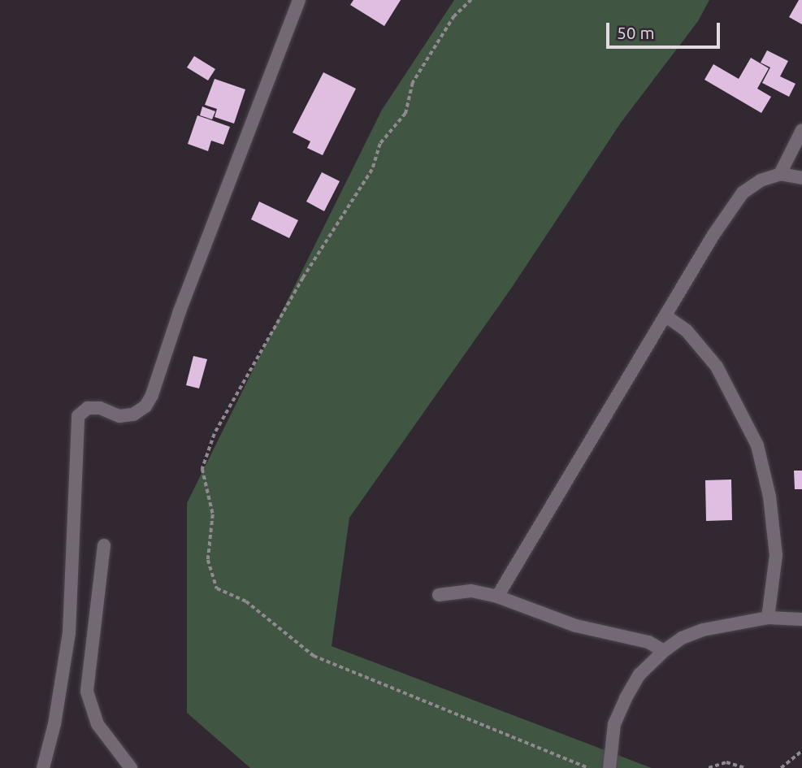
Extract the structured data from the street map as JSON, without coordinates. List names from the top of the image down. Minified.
{"scale_bar":"50 m"}
